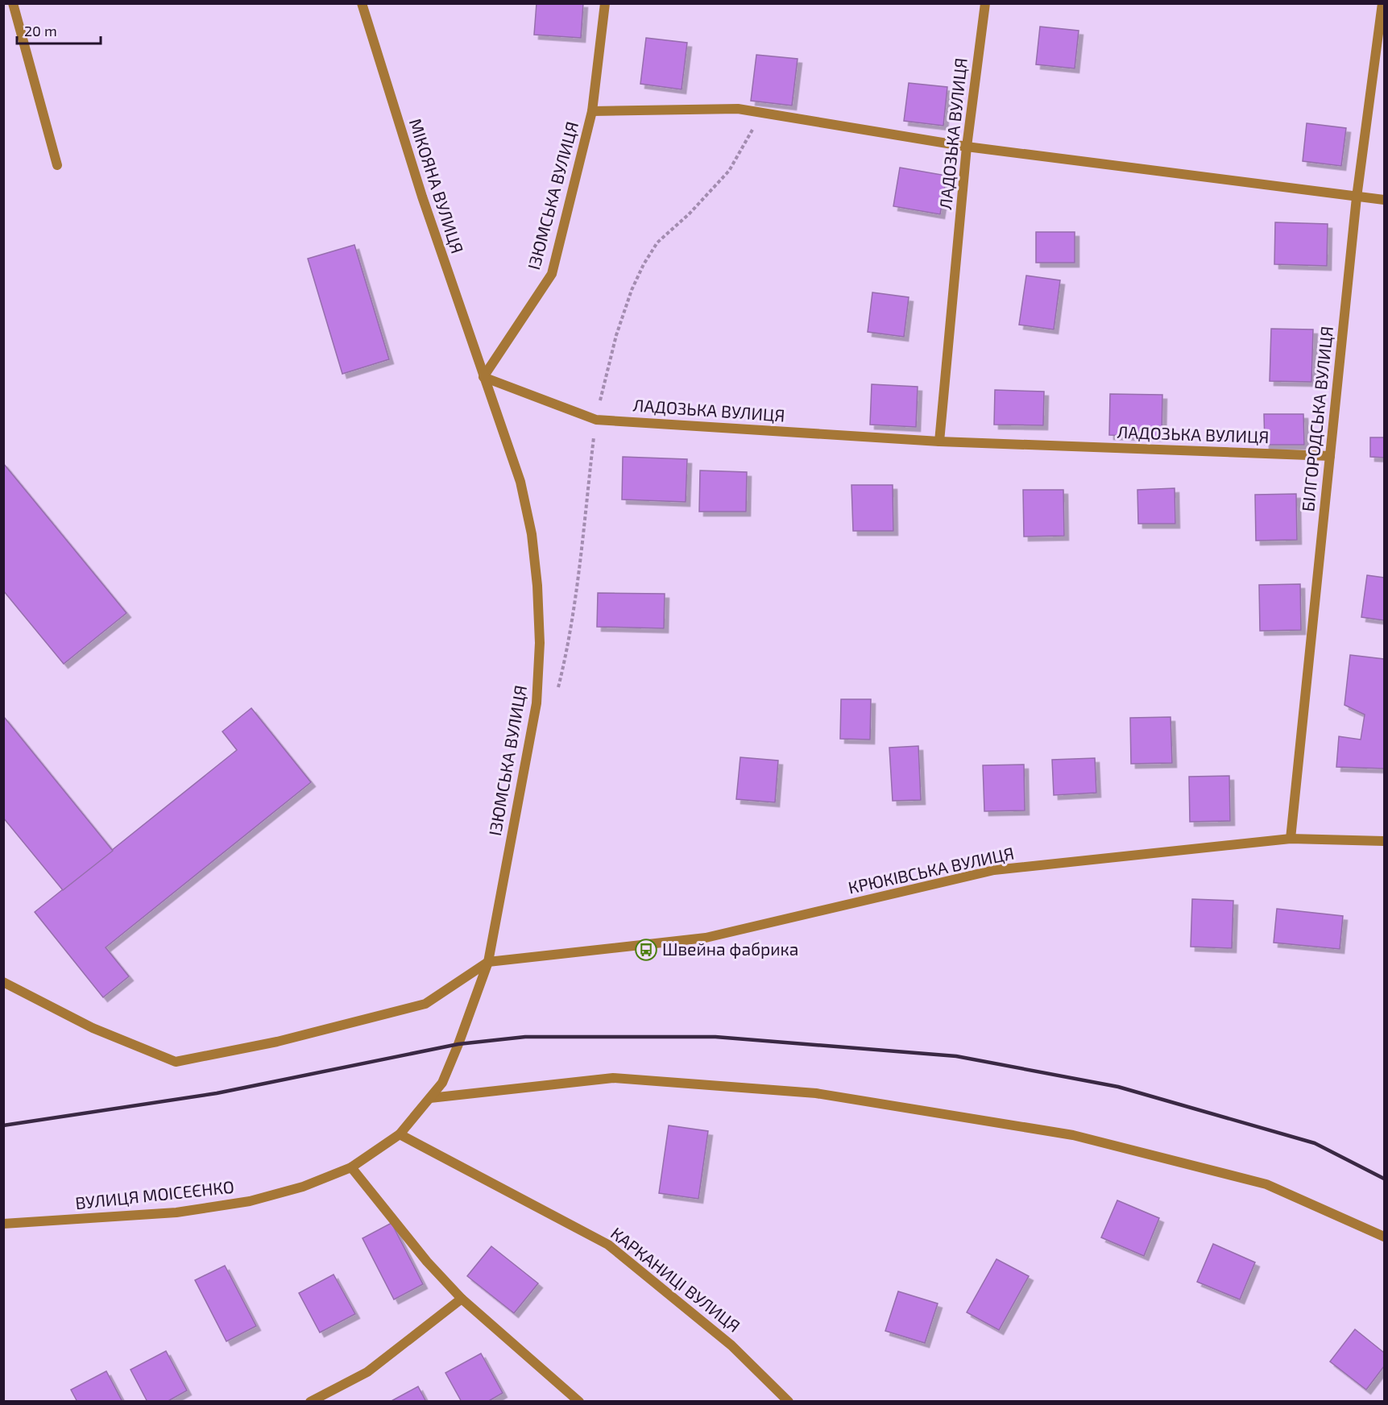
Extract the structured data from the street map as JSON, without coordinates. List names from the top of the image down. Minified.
{"streets":{"street":["ЛАДОЗЬКА ВУЛИЦЯ","МІКОЯНА ВУЛИЦЯ","ІЗЮМСЬКА ВУЛИЦЯ","БІЛГОРОДСЬКА ВУЛИЦЯ","КРЮКІВСЬКА ВУЛИЦЯ","ВУЛИЦЯ МОІСЕЄНКО","КАРКАНИЦІ ВУЛИЦЯ"]},"crossings":[["ЛАДОЗЬКА ВУЛИЦЯ","МІКОЯНА ВУЛИЦЯ"],["ЛАДОЗЬКА ВУЛИЦЯ","ІЗЮМСЬКА ВУЛИЦЯ"],["ЛАДОЗЬКА ВУЛИЦЯ","БІЛГОРОДСЬКА ВУЛИЦЯ"],["МІКОЯНА ВУЛИЦЯ","ІЗЮМСЬКА ВУЛИЦЯ"],["ІЗЮМСЬКА ВУЛИЦЯ","КРЮКІВСЬКА ВУЛИЦЯ"],["ІЗЮМСЬКА ВУЛИЦЯ","ВУЛИЦЯ МОІСЕЄНКО"],["БІЛГОРОДСЬКА ВУЛИЦЯ","КРЮКІВСЬКА ВУЛИЦЯ"],["ВУЛИЦЯ МОІСЕЄНКО","КАРКАНИЦІ ВУЛИЦЯ"]],"places":{"bus stop":["Швейна фабрика"]},"scale_bar":"20 m"}
